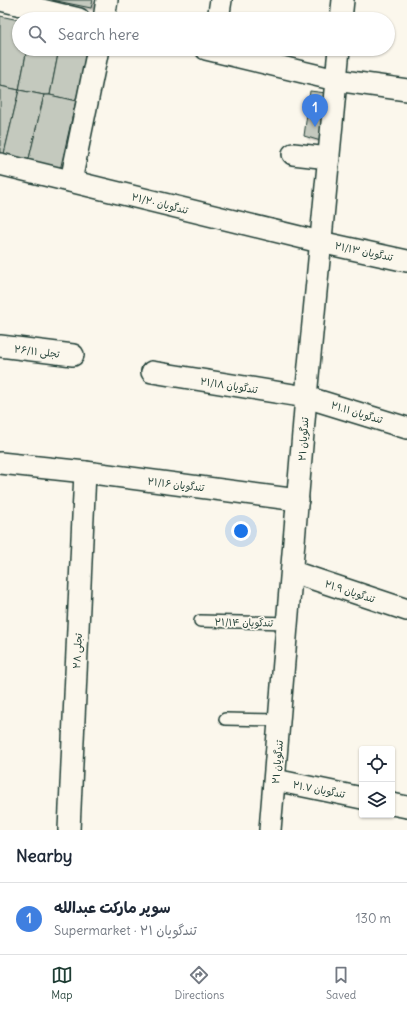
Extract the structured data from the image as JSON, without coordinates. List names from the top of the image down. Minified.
{"streets":{"street":["۲۱/۲۰ تندگویان","۲۱/۱۳ تندگویان","۲۶/۱۱ تجلی","۲۱/۱۸ تندگویان","۲۱.۱۱ تندگویان","۲۱ تندگویان","۲۱/۱۶ تندگویان","۲۱.۹ تندگویان","۲۸ تجلی","۲۱.۷ تندگویان"],"lane":["۲۱/۱۴ تندگویان"]},"crossings":[["۲۱/۲۰ تندگویان","۲۱/۱۳ تندگویان"],["۲۱/۲۰ تندگویان","۲۱ تندگویان"],["۲۱/۱۳ تندگویان","۲۱ تندگویان"],["۲۱/۱۸ تندگویان","۲۱.۱۱ تندگویان"],["۲۱/۱۸ تندگویان","۲۱ تندگویان"],["۲۱.۱۱ تندگویان","۲۱ تندگویان"],["۲۱ تندگویان","۲۱/۱۶ تندگویان"],["۲۱ تندگویان","۲۱.۹ تندگویان"],["۲۱ تندگویان","۲۱/۱۴ تندگویان"],["۲۱ تندگویان","۲۱.۷ تندگویان"],["۲۱/۱۶ تندگویان","۲۸ تجلی"]],"page":{"search":"Search here","pins":"1","heading":"Nearby","list":[{"mark":"1","name":"سوپر مارکت عبدالله","note":"Supermarket · ۲۱ تندگویان","value":"130 m"}],"nav":["Map","Directions","Saved"]}}
